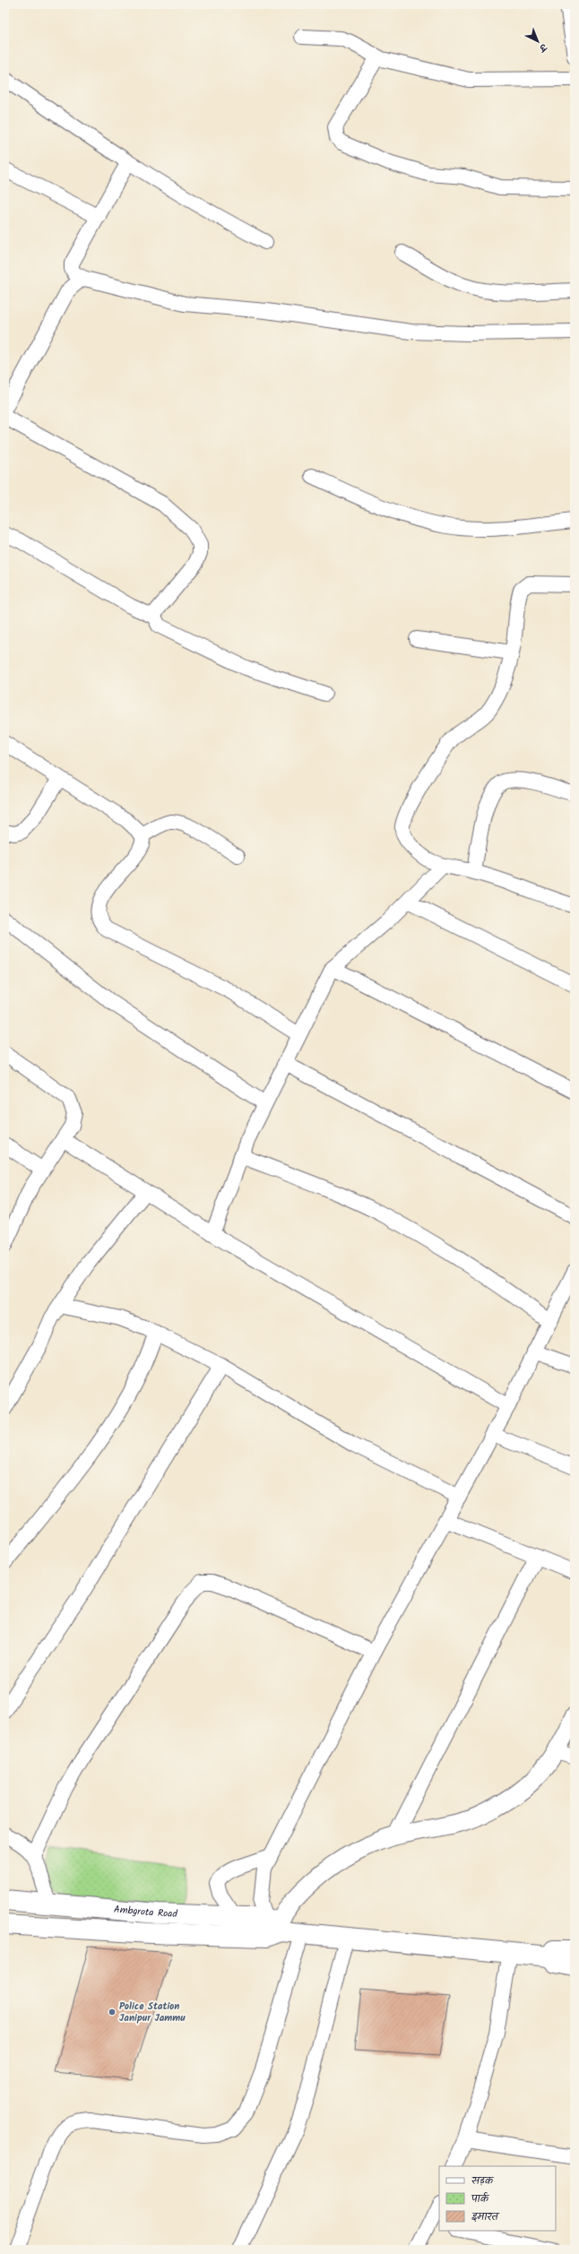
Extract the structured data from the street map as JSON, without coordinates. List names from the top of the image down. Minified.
{"streets":{"main road":["Ambgrota Road"]},"places":["Police Station Janipur Jammu"],"legend":["सड़क","पार्क","इमारत"],"north":"bottom right"}
